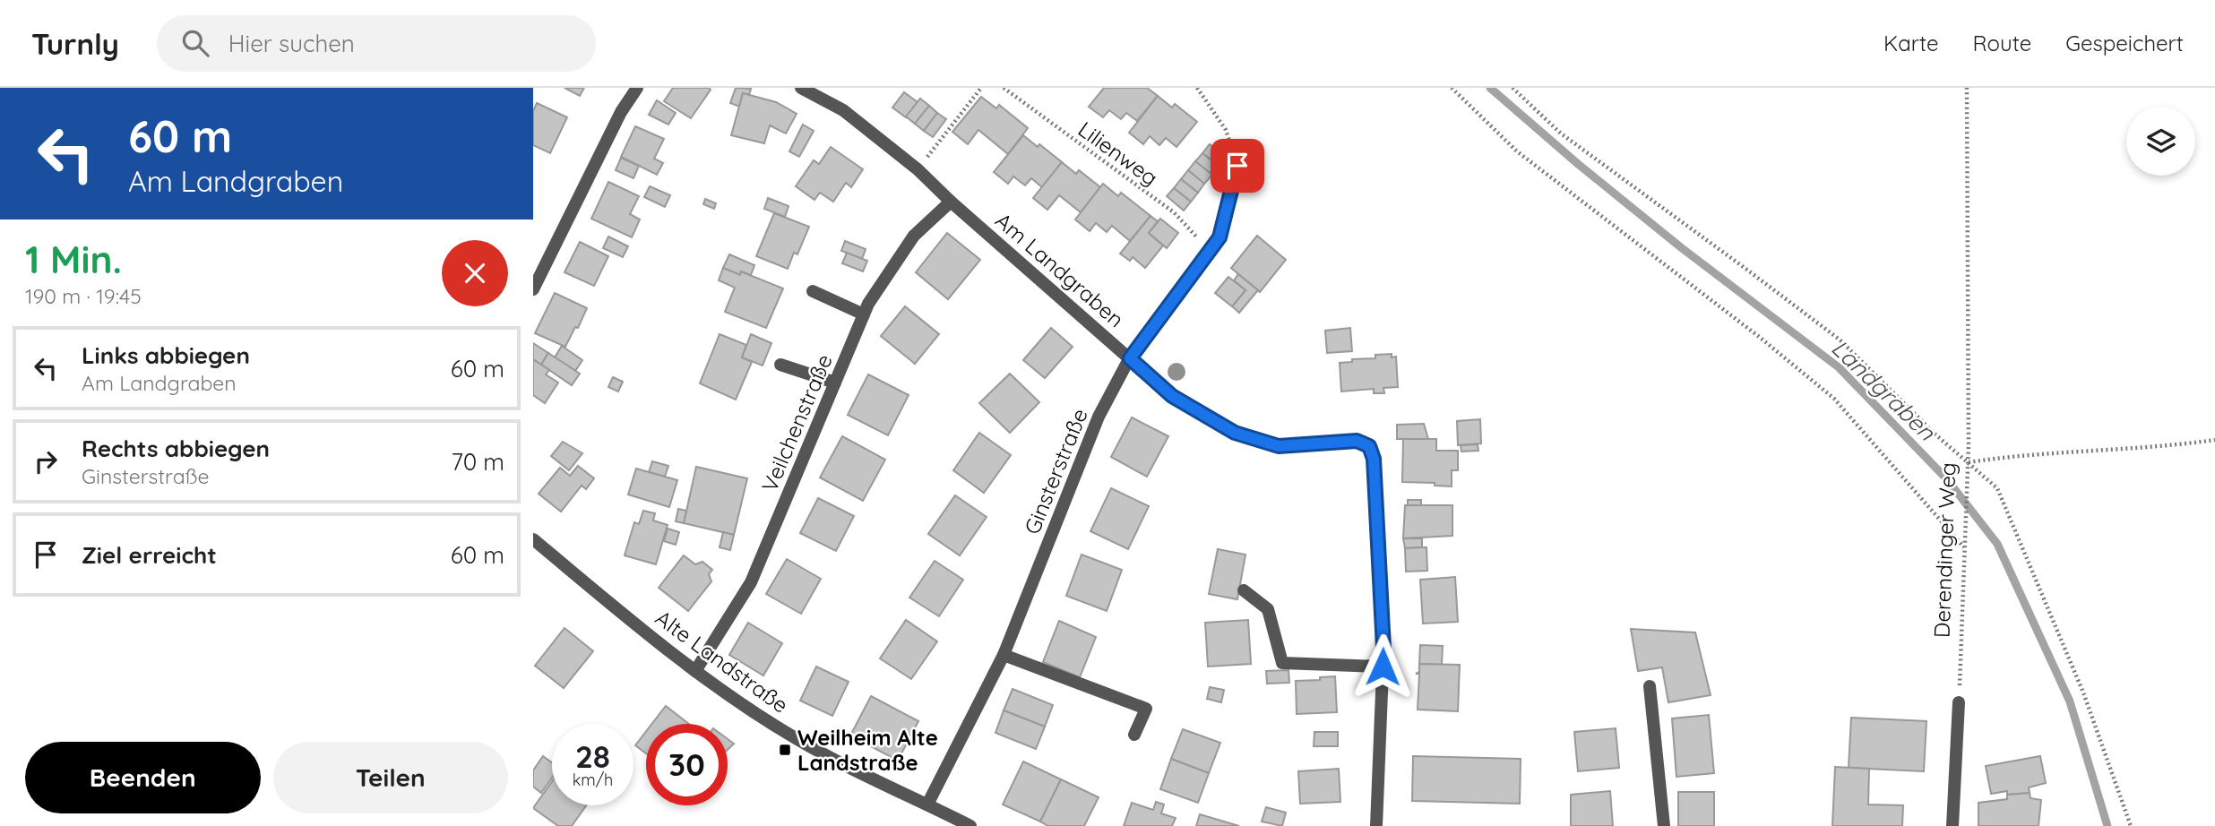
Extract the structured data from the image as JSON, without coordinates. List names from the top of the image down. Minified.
{"streets":{"street":["Am Landgraben","Veilchenstraße","Ginsterstraße","Alte Landstraße"],"path":["Lilienweg","Derendinger Weg"]},"crossings":[["Lilienweg","Ginsterstraße"],["Am Landgraben","Veilchenstraße"],["Am Landgraben","Ginsterstraße"],["Veilchenstraße","Alte Landstraße"],["Ginsterstraße","Alte Landstraße"]],"water":["Landgraben"],"places":{"transit":["Weilheim Alte Landstraße"]},"page":{"header":"Turnly","search":"Hier suchen","nav":["Karte","Route","Gespeichert"],"turn":["60 m","Am Landgraben"],"heading":["1 Min.","190 m · 19:45"],"list":[{"name":"Links abbiegen","note":"Am Landgraben","value":"60 m"},{"name":"Rechts abbiegen","note":"Ginsterstraße","value":"70 m"},{"name":"Ziel erreicht","value":"60 m"}],"speed":"28 km/h","limit":"30","buttons":["Beenden","Teilen"]}}
